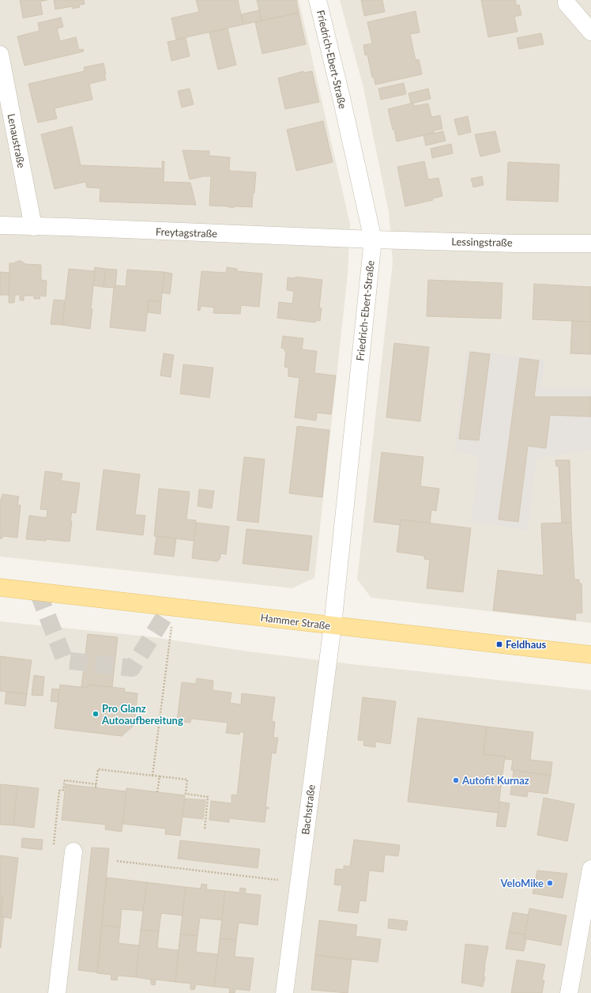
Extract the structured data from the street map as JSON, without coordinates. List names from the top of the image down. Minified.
{"streets":{"main road":["Hammer Straße"],"street":["Friedrich-Ebert-Straße","Lenaustraße","Freytagstraße","Lessingstraße","Bachstraße"]},"crossings":[["Friedrich-Ebert-Straße","Freytagstraße"],["Friedrich-Ebert-Straße","Lessingstraße"],["Friedrich-Ebert-Straße","Hammer Straße"],["Friedrich-Ebert-Straße","Bachstraße"],["Lenaustraße","Freytagstraße"],["Freytagstraße","Lessingstraße"],["Hammer Straße","Bachstraße"]],"places":{"transit":["Feldhaus"],"other":["Pro Glanz Autoaufbereitung","Autofit Kurnaz","VeloMike"]}}
